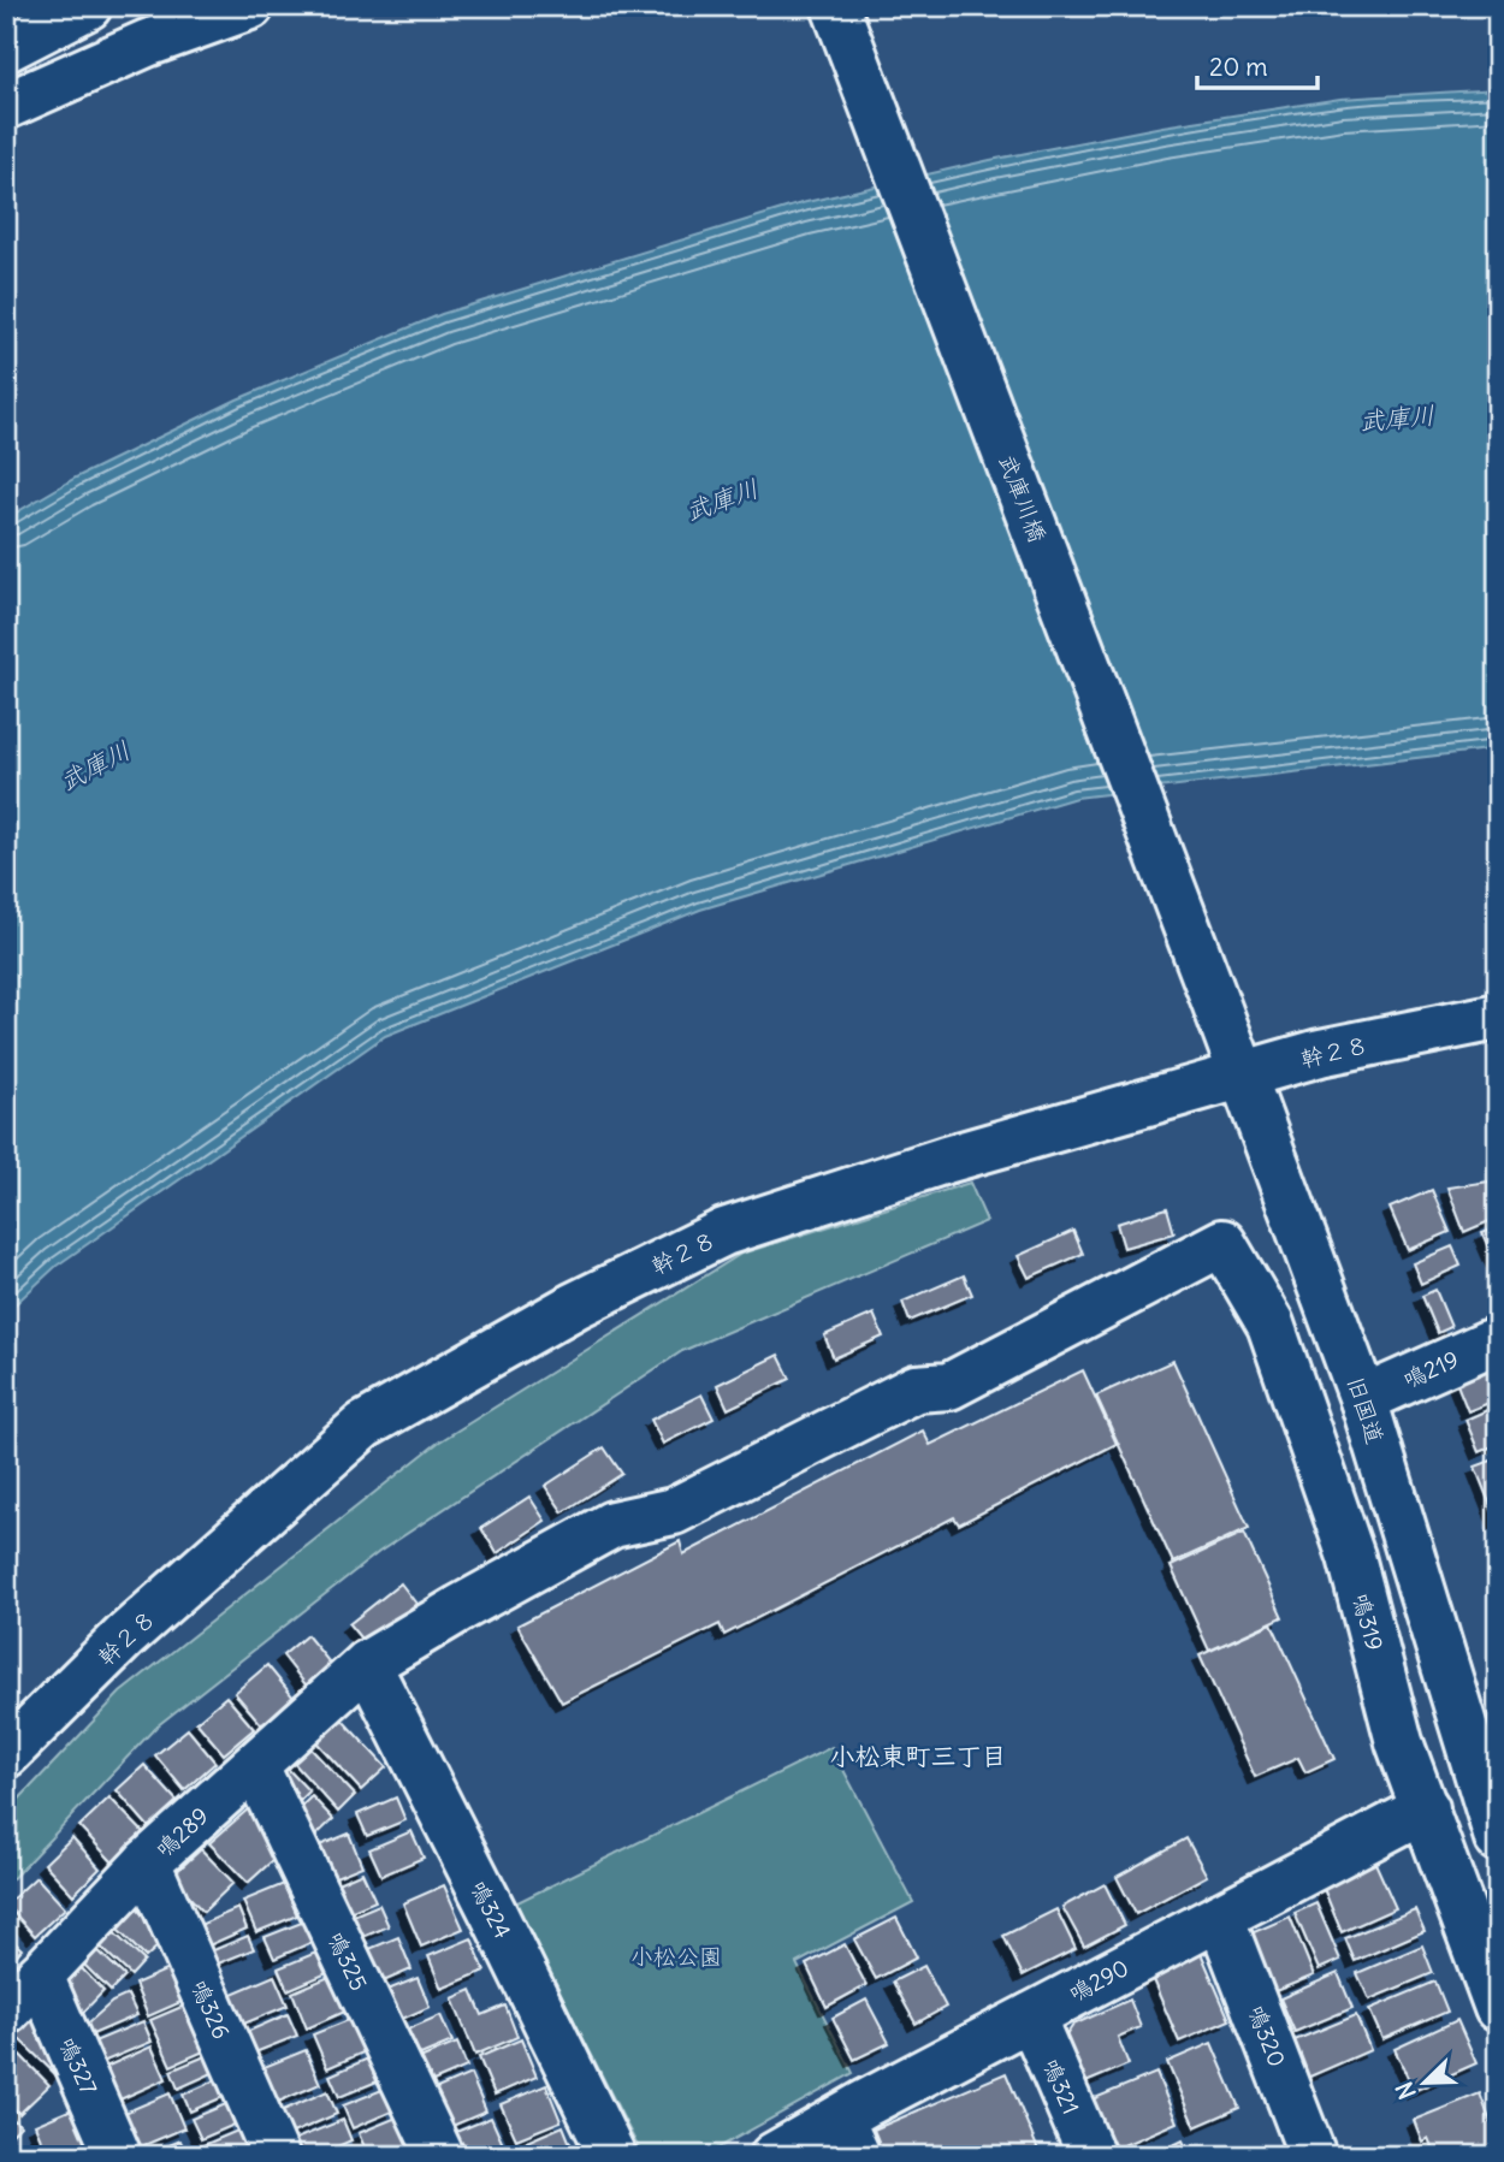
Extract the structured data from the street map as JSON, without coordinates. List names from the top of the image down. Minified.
{"streets":{"street":["武庫川橋","幹２８","鳴219","旧国道","鳴319","鳴289","鳴324","鳴325","鳴290","鳴326","鳴320","鳴327","鳴321"]},"crossings":[["武庫川橋","旧国道"],["幹２８","旧国道"],["鳴219","旧国道"],["鳴319","鳴289"],["鳴319","鳴290"],["鳴289","鳴324"],["鳴289","鳴325"],["鳴289","鳴326"],["鳴289","鳴327"],["鳴290","鳴320"],["鳴290","鳴321"]],"districts":["小松東町三丁目"],"water":["武庫川"],"parks":["小松公園"],"scale_bar":"20 m","north":"bottom left"}
